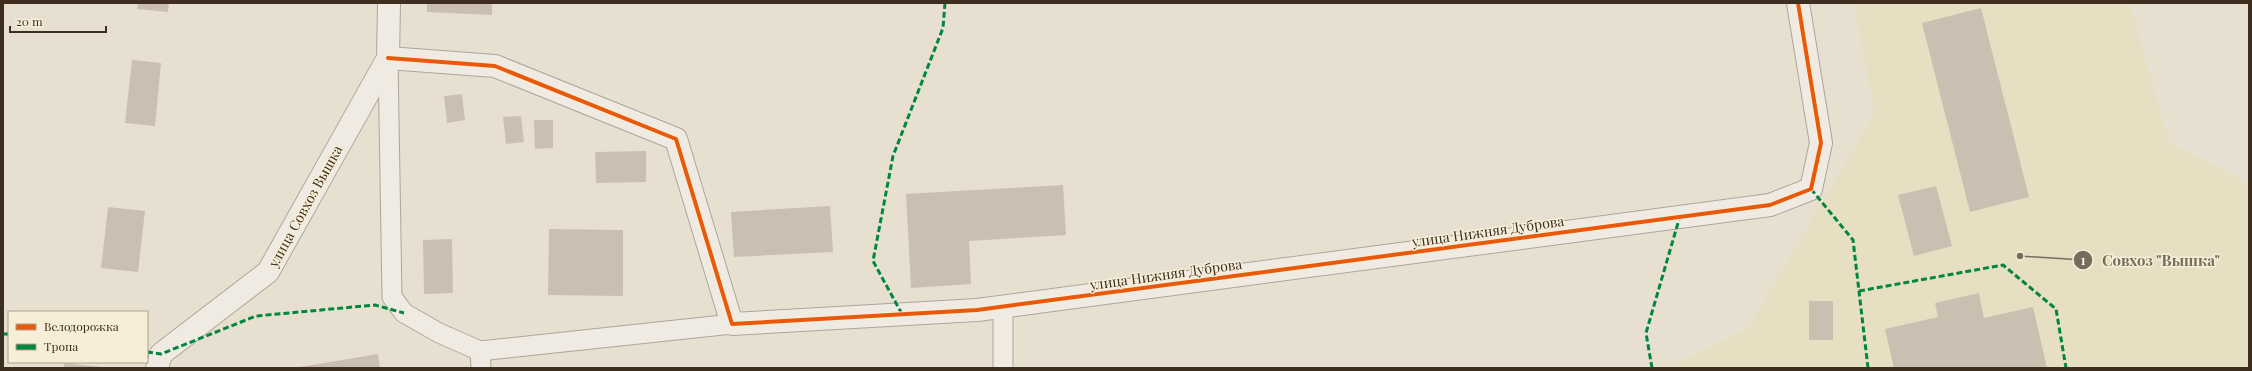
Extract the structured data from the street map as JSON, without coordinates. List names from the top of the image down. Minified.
{"streets":{"street":["улица Совхоз Вышка","улица Нижняя Дуброва"]},"places":["Совхоз \"Вышка\""],"legend":["Велодорожка","Тропа"],"scale_bar":"20 m"}
